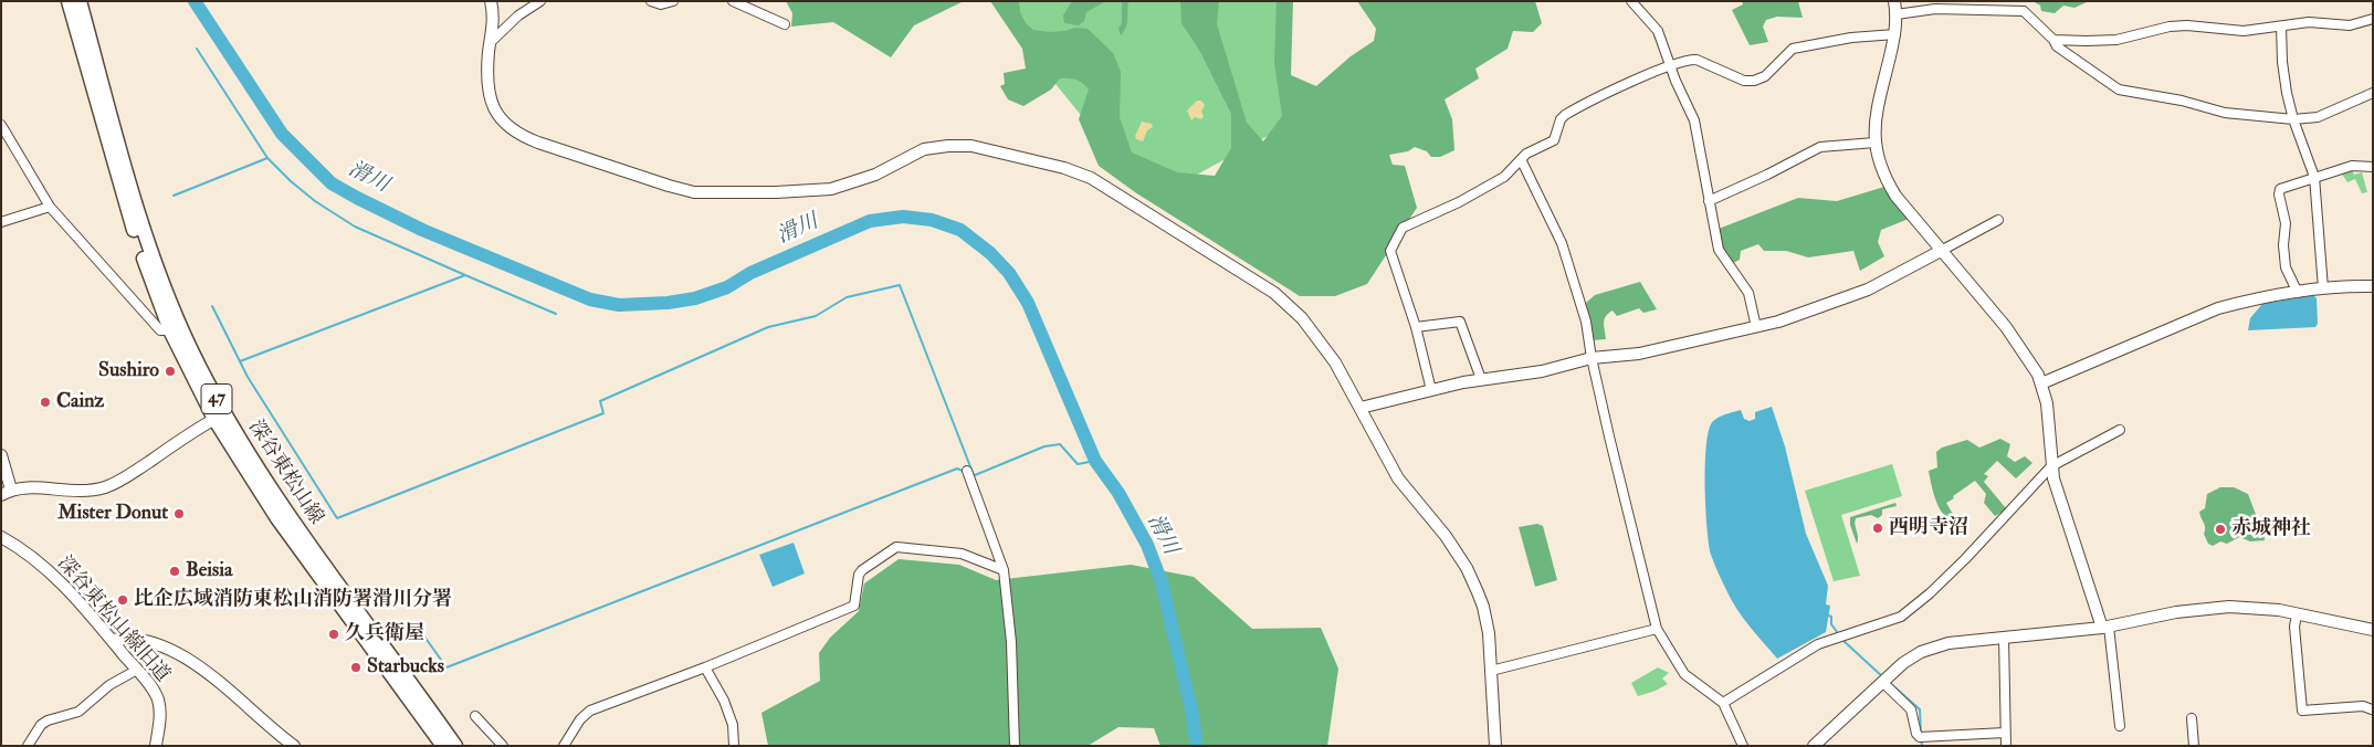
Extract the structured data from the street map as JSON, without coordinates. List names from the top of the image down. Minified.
{"streets":{"main road":["47","深谷東松山線"],"street":["深谷東松山線旧道"]},"water":["滑川"],"places":["Sushiro","Cainz","Mister Donut","西明寺沼","赤城神社","Beisia","比企広域消防東松山消防署滑川分署","久兵衛屋","Starbucks"]}
